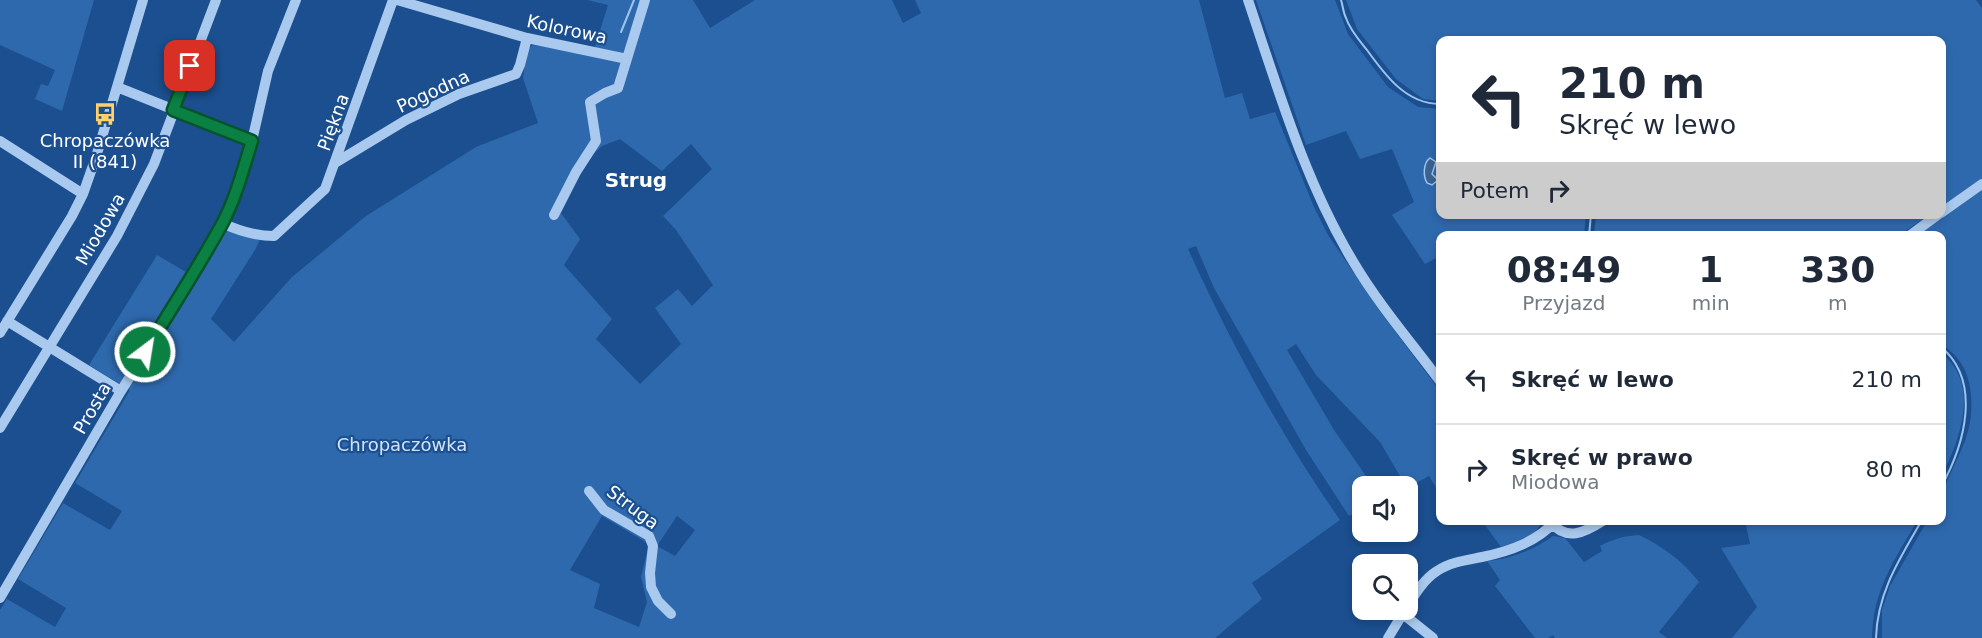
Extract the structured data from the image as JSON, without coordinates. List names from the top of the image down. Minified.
{"streets":{"street":["Kolorowa","Pogodna","Piękna","Miodowa","Prosta","Struga"]},"crossings":[["Kolorowa","Pogodna"],["Kolorowa","Piękna"],["Pogodna","Piękna"],["Piękna","Prosta"]],"districts":["Strug"],"parks":["Chropaczówka"],"places":{"bus stop":["Chropaczówka II (841)"]},"page":{"turn":["210 m","Skręć w lewo"],"then":"Potem","eta":["08:49","Przyjazd","1","min","330","m"],"list":[{"name":"Skręć w lewo","value":"210 m"},{"name":"Skręć w prawo","note":"Miodowa","value":"80 m"}]}}
